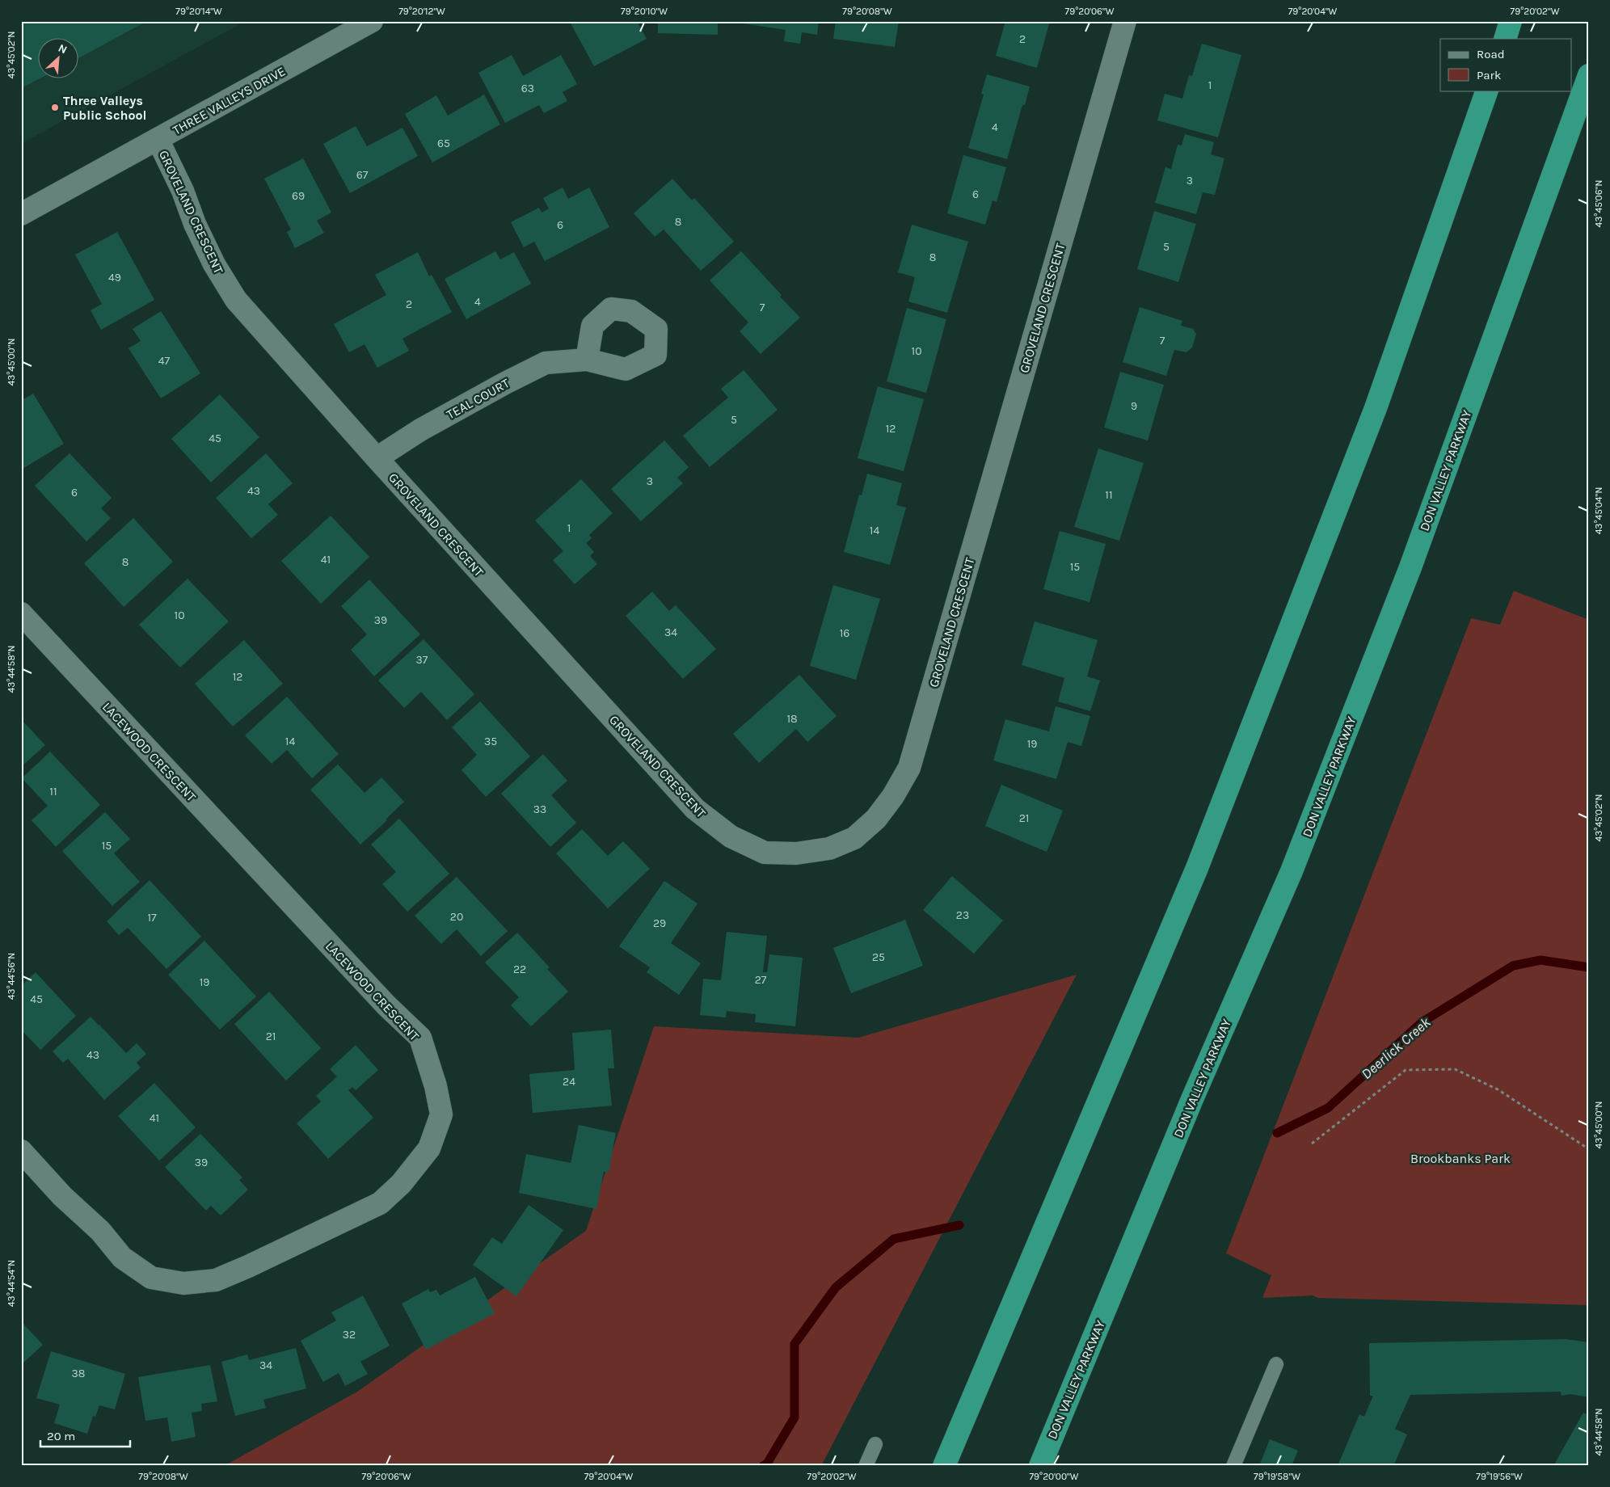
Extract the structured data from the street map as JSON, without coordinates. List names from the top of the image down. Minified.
{"streets":{"highway":["DON VALLEY PARKWAY"],"street":["THREE VALLEYS DRIVE","GROVELAND CRESCENT","TEAL COURT","LACEWOOD CRESCENT"]},"crossings":[["THREE VALLEYS DRIVE","GROVELAND CRESCENT"],["GROVELAND CRESCENT","TEAL COURT"]],"water":["Deerlick Creek"],"parks":["Brookbanks Park"],"places":["Three Valleys Public School"],"house_numbers":["2","1","63","4","65","67","3","6","69","8","6","5","8","49","4","2","7","7","10","47","9","5","12","45","3","43","6","11","1","14","41","8","15","10","39","34","16","37","12","18","14","35","19","11","33","21","15","23","20","17","29","25","22","27","19","45","21","43","24","41","39","32","34","38"],"legend":["Road","Park"],"scale_bar":"20 m","north":"top right","coordinates":["79°20'14\"W","79°20'12\"W","79°20'10\"W","79°20'08\"W","79°20'06\"W","79°20'04\"W","79°20'02\"W","43°45'02\"N","43°45'06\"N","43°45'00\"N","43°45'04\"N","43°44'58\"N","43°44'56\"N","43°44'54\"N","79°20'00\"W","79°19'58\"W","79°19'56\"W"]}
